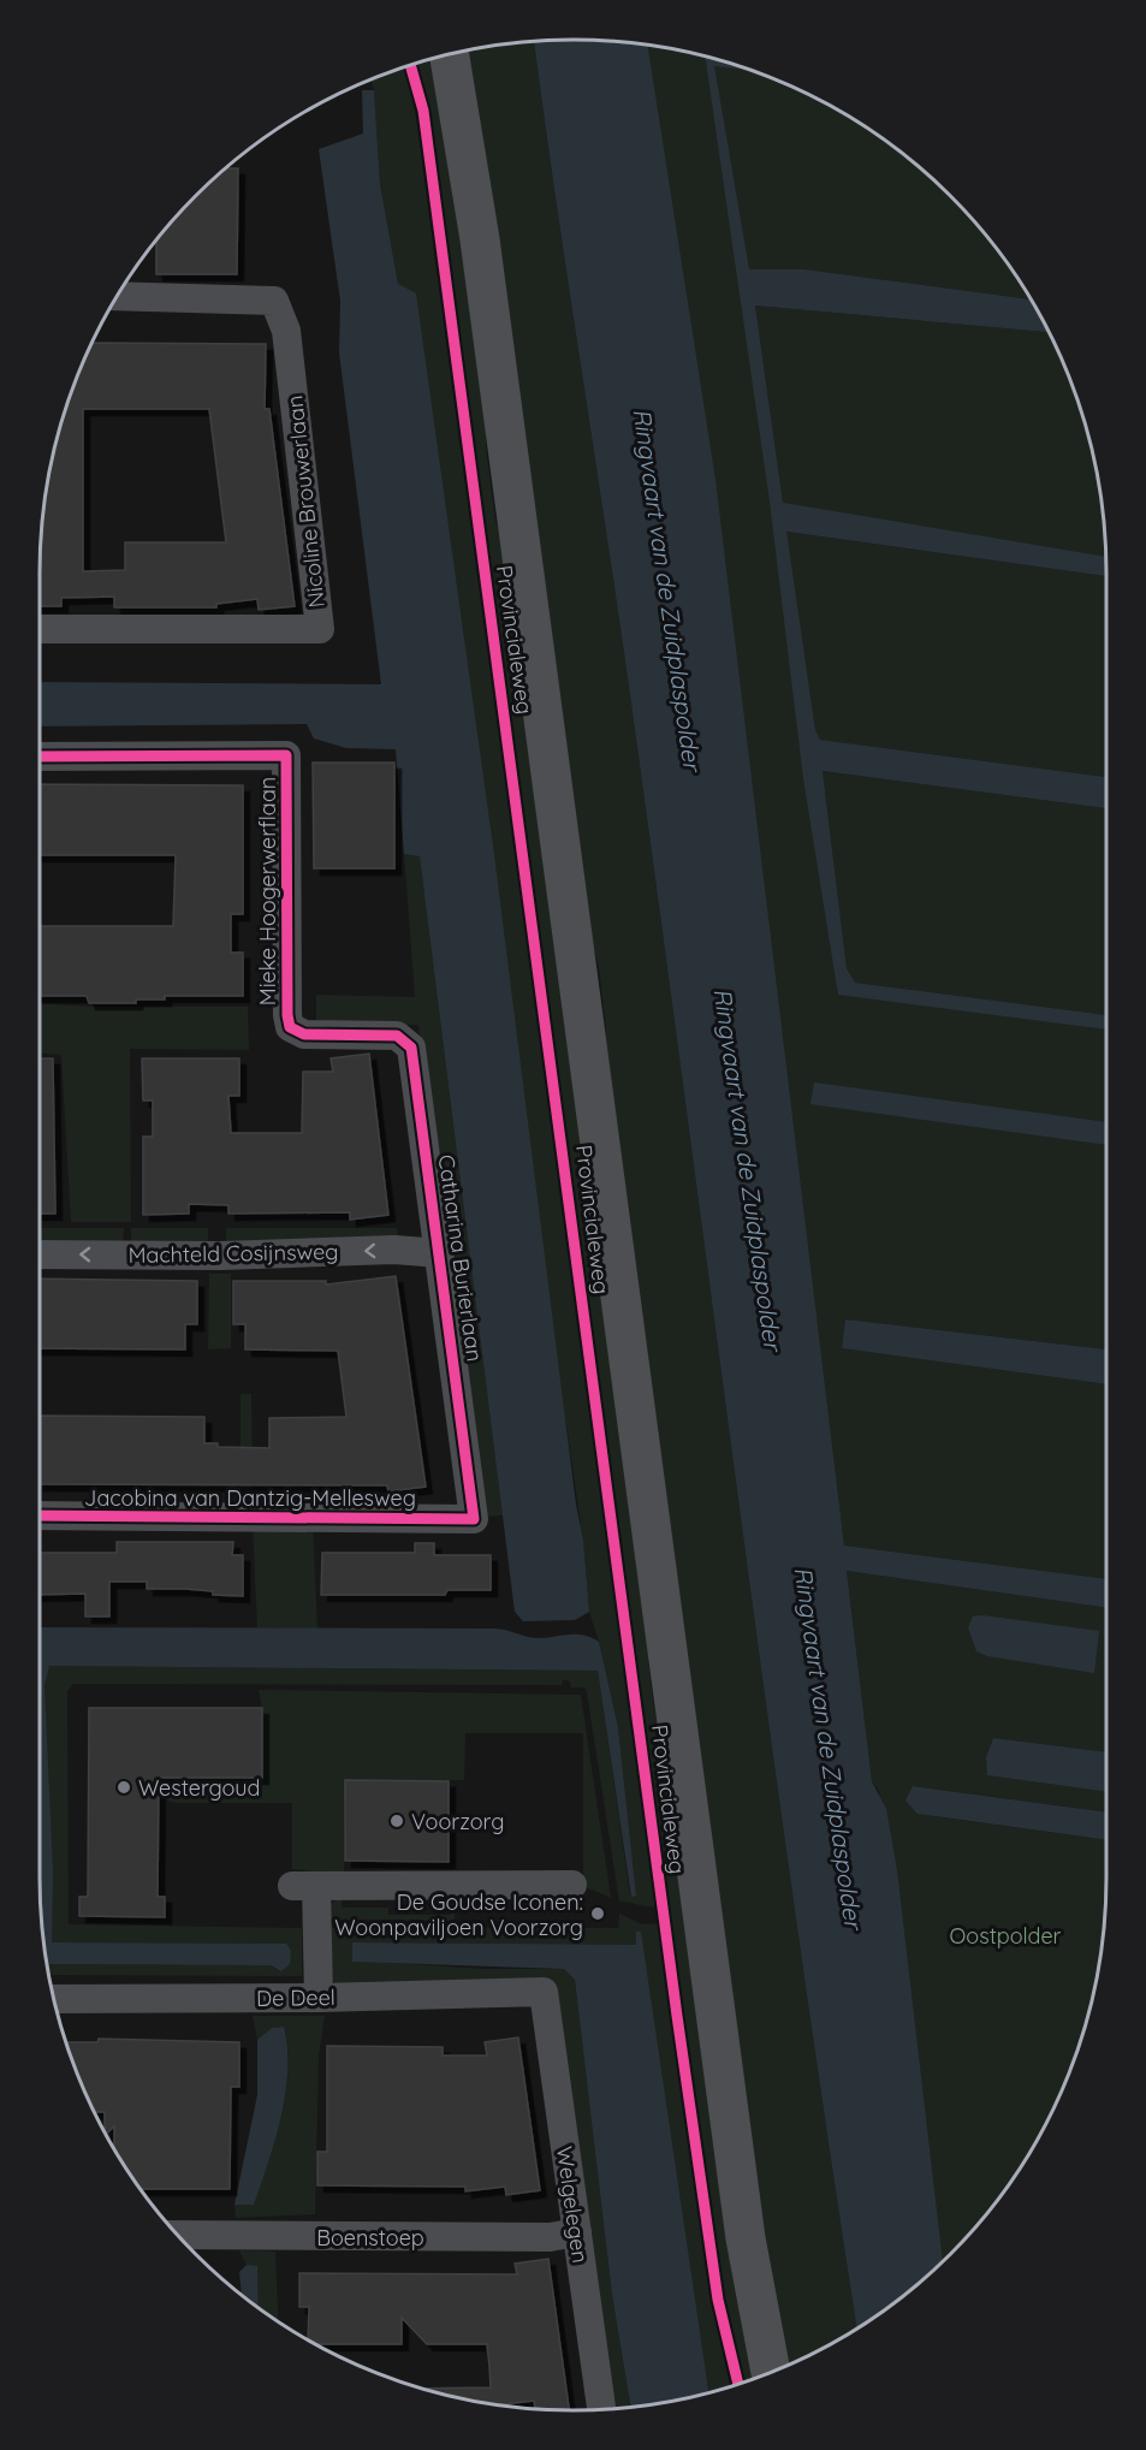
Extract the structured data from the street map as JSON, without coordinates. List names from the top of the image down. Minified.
{"streets":{"main road":["Provincialeweg"],"street":["Nicoline Brouwerlaan","Mieke Hoogerwerflaan","Machteld Cosijnsweg","Catharina Burierlaan","Jacobina van Dantzig-Mellesweg","De Deel","Welgelegen","Boenstoep"]},"crossings":[["Mieke Hoogerwerflaan","Catharina Burierlaan"],["Machteld Cosijnsweg","Catharina Burierlaan"],["Catharina Burierlaan","Jacobina van Dantzig-Mellesweg"],["De Deel","Welgelegen"],["Welgelegen","Boenstoep"]],"one_way":["Machteld Cosijnsweg"],"water":["Ringvaart van de Zuidplaspolder"],"parks":["Oostpolder"],"places":["Westergoud","Voorzorg","De Goudse Iconen: Woonpaviljoen Voorzorg"]}
